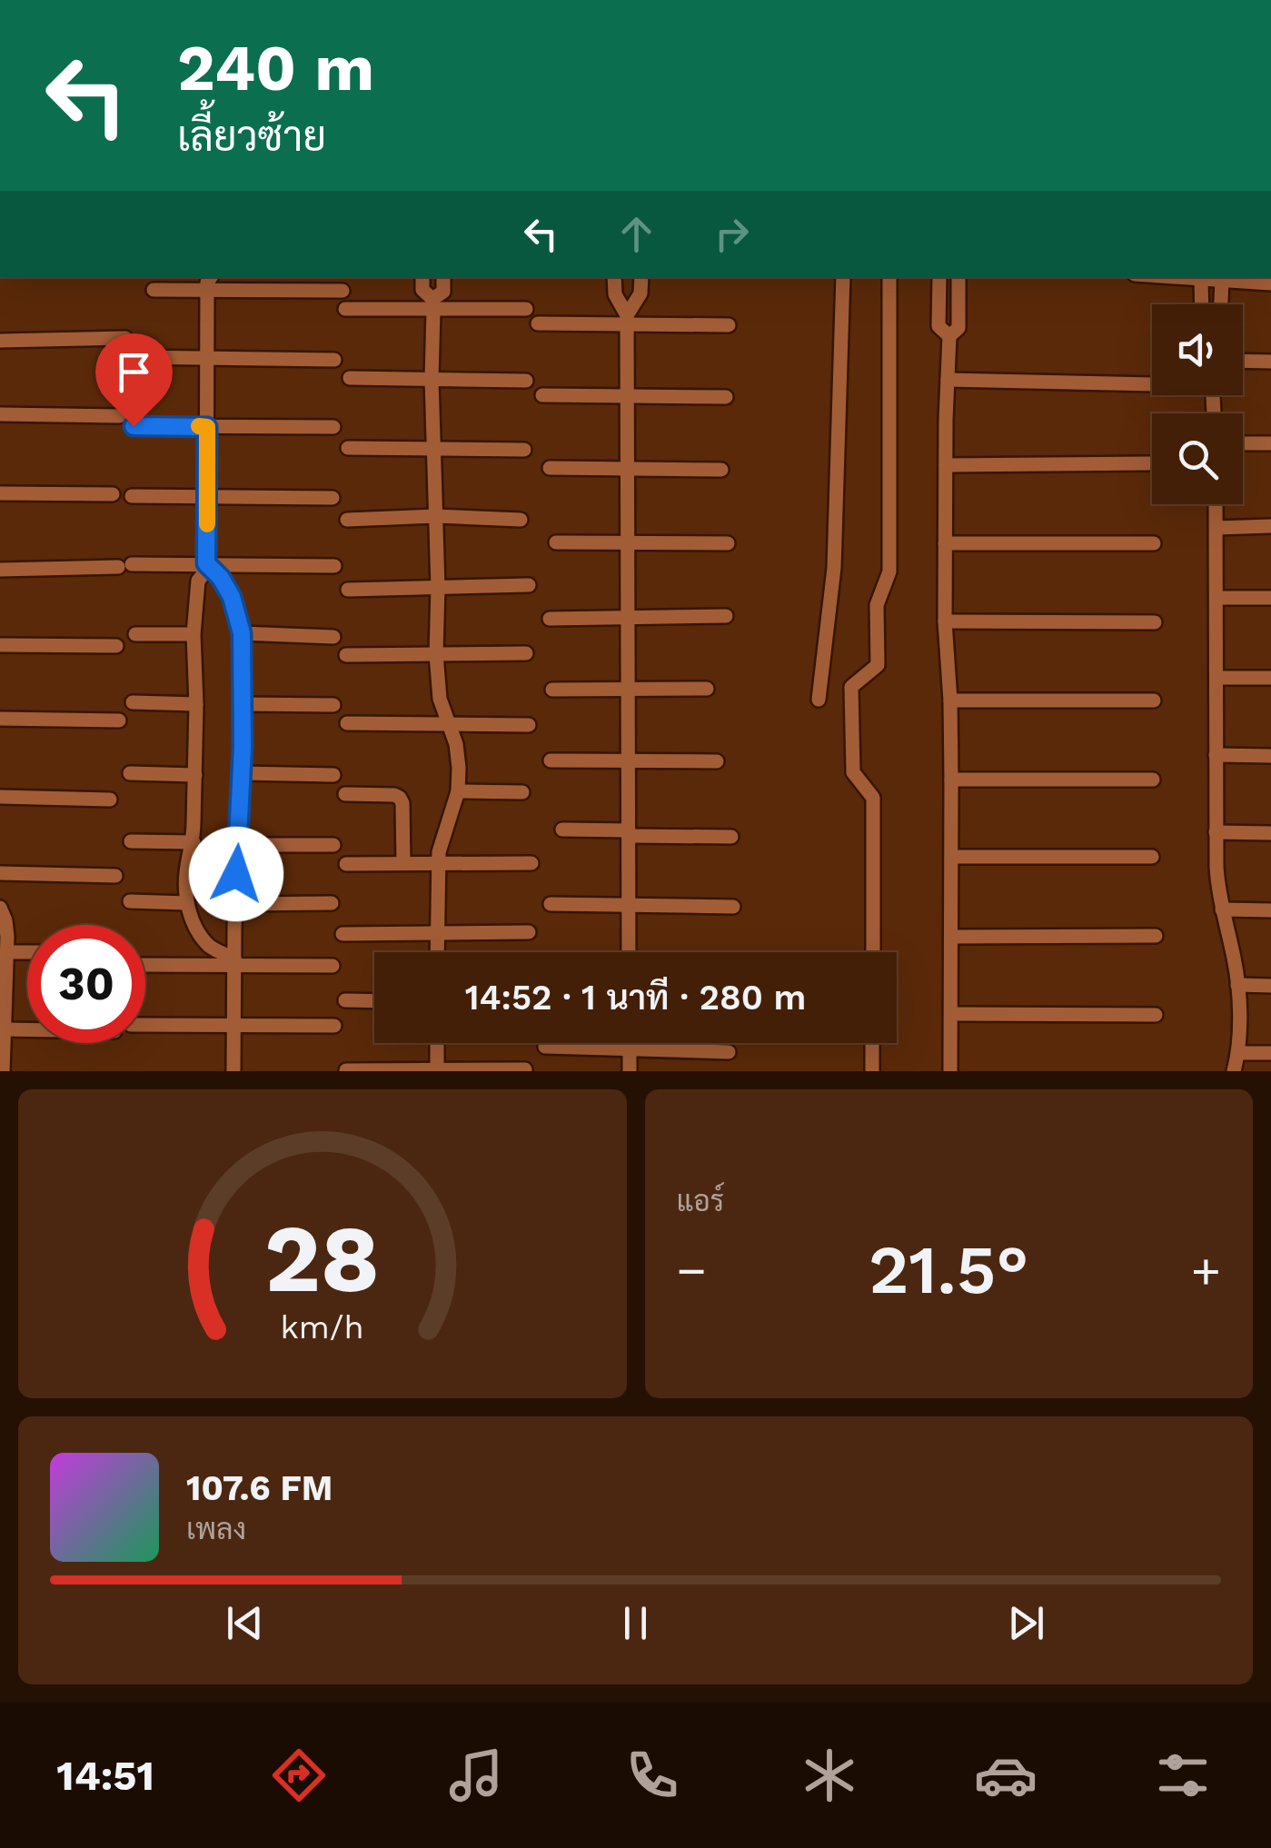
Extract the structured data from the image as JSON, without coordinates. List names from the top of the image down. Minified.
{"page":{"turn":["240 m","เลี้ยวซ้าย"],"limit":"30","trip":"14:52 · 1 นาที · 280 m","tile":"แอร์","heat":["−","21.5°","+"],"song":["107.6 FM","เพลง"],"tabs":"14:51","gauge":["28","km/h"]}}
